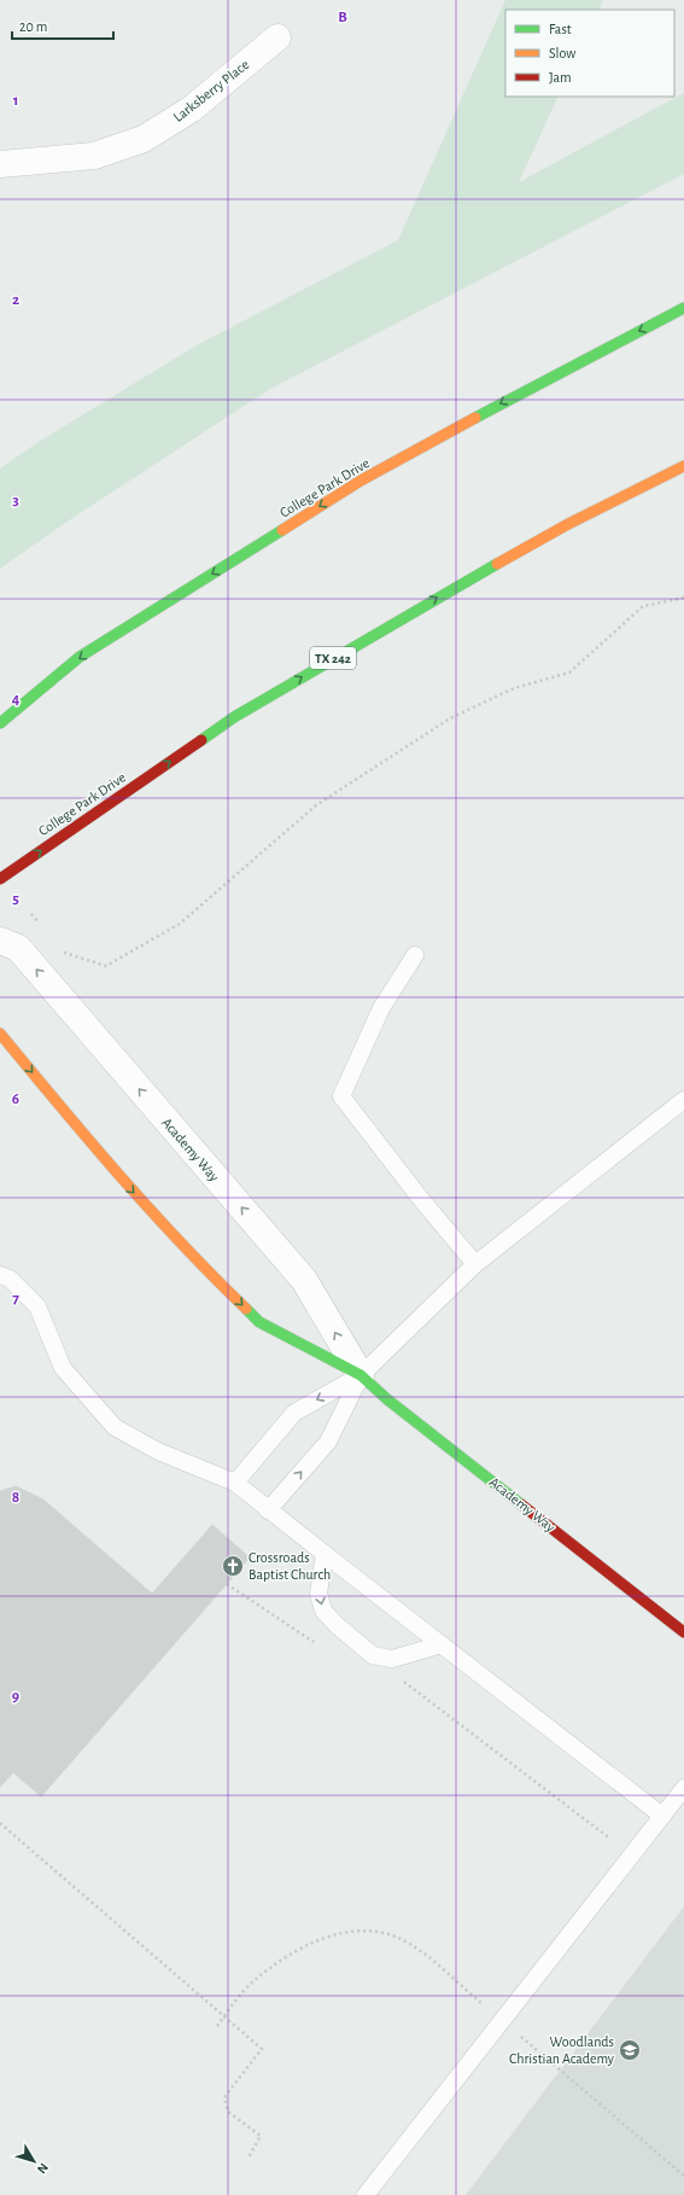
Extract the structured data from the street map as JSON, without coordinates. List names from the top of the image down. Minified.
{"streets":{"main road":["College Park Drive","TX 242","Academy Way"],"street":["Larksberry Place"]},"places":{"church":["Crossroads Baptist Church"],"school or university":["Woodlands Christian Academy"]},"legend":["Fast","Slow","Jam"],"scale_bar":"20 m","north":"bottom right","grid":{"columns":["B"],"rows":["1","2","3","4","5","6","7","8","9"]}}
